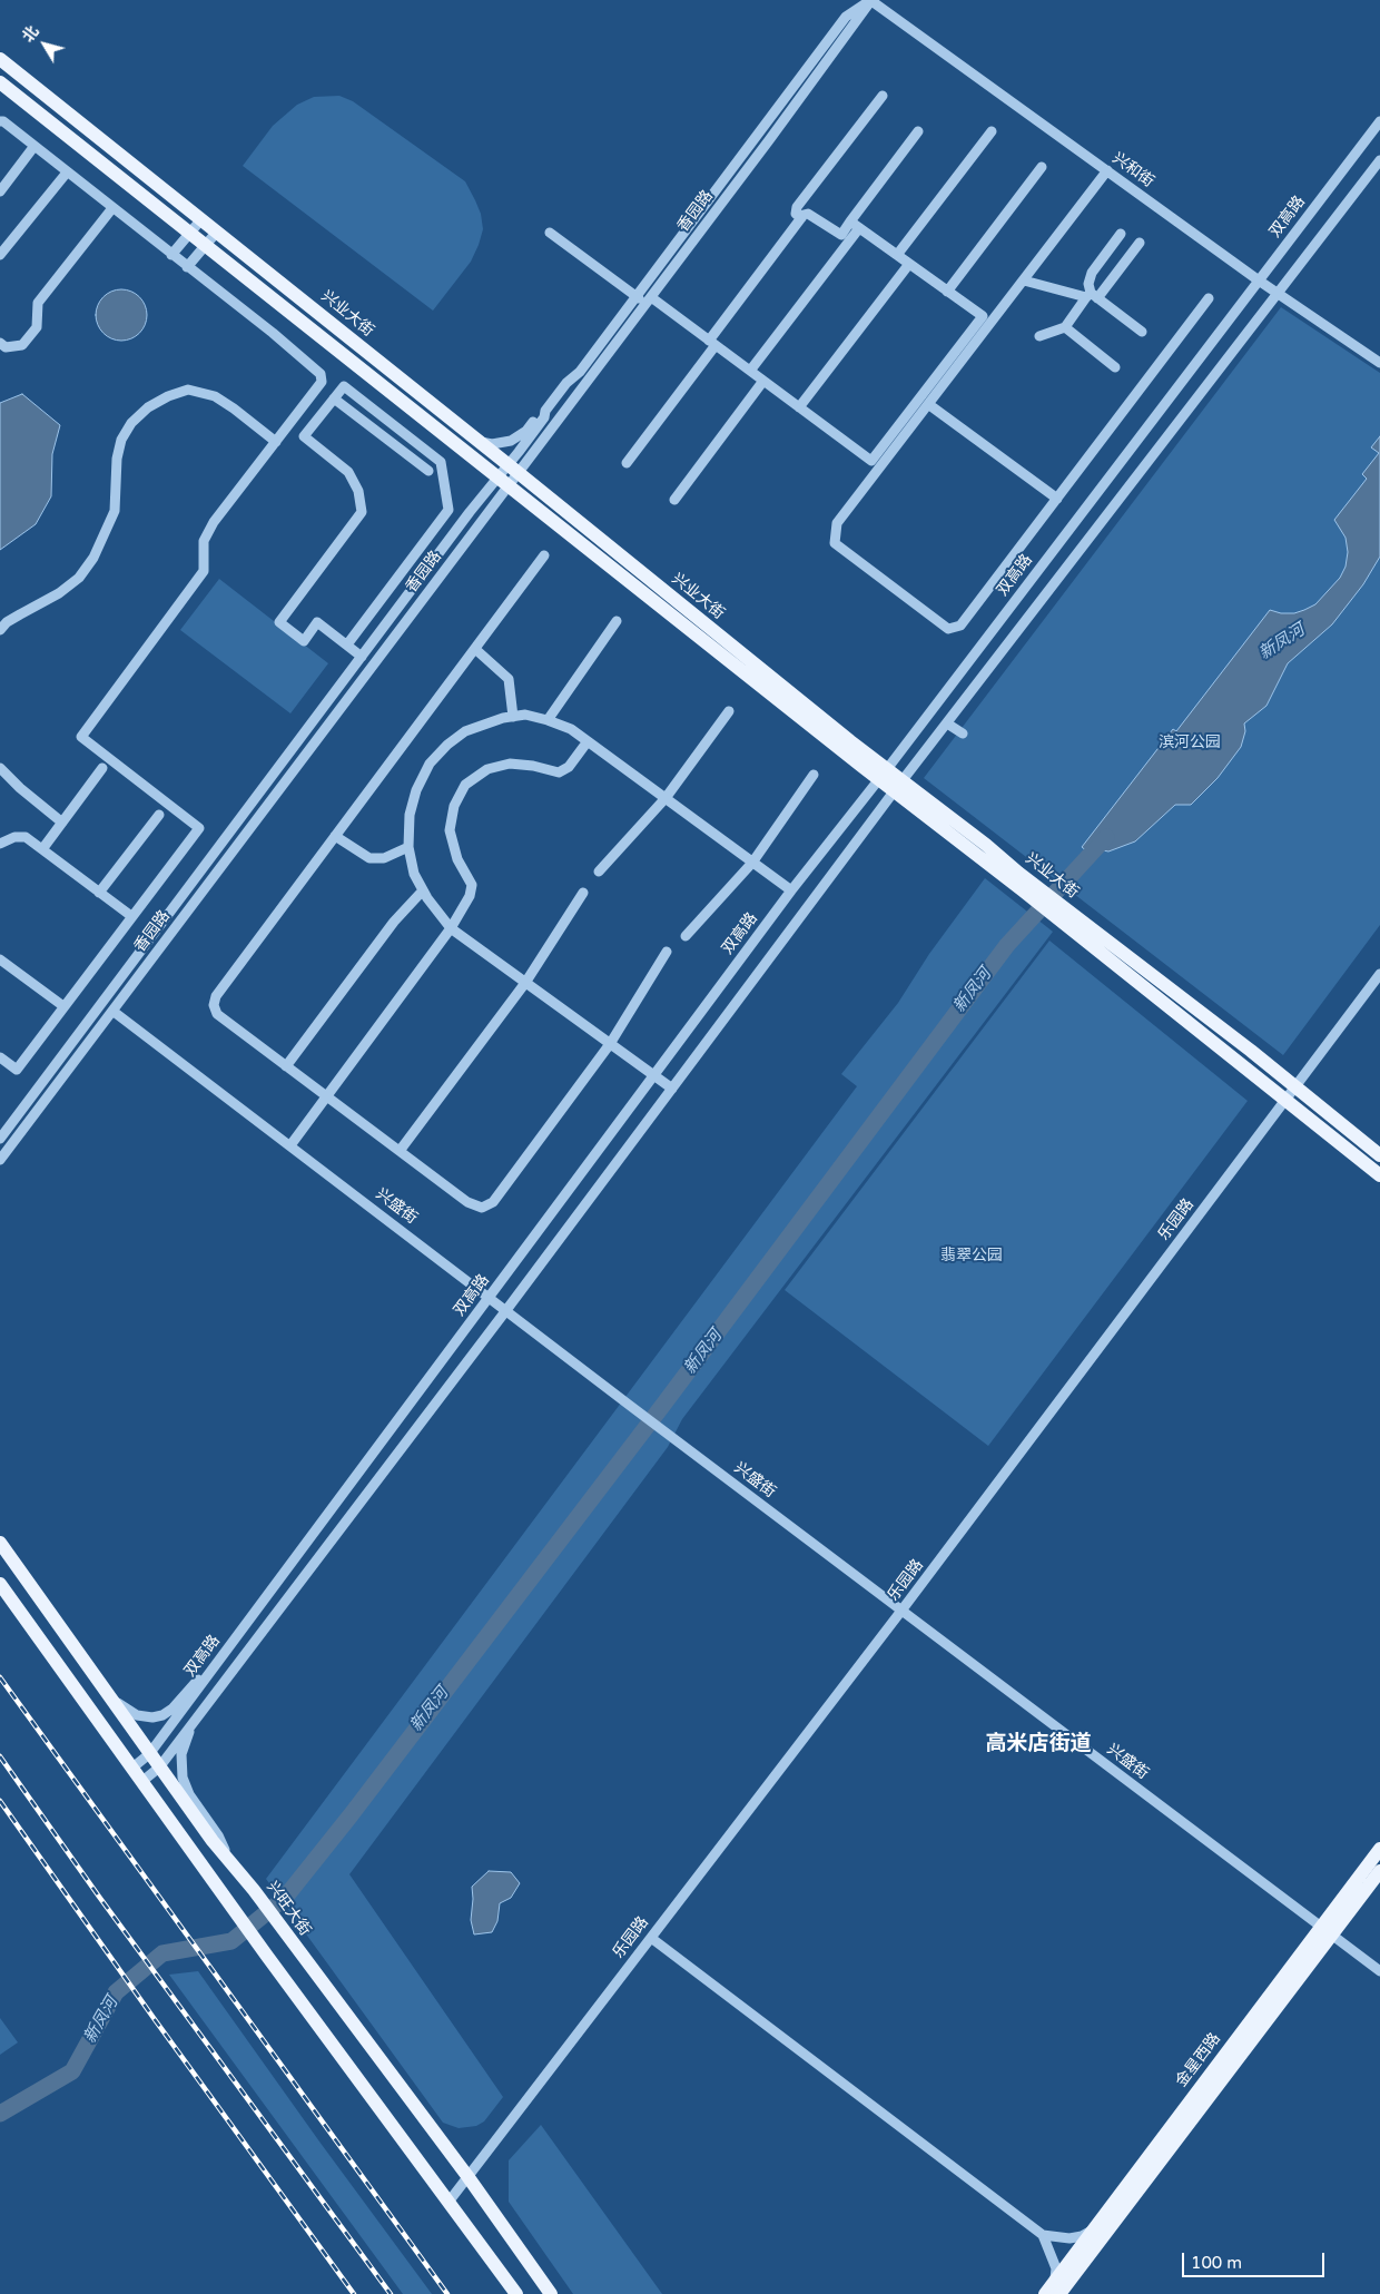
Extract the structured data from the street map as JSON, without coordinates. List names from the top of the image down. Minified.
{"streets":{"main road":["兴业大街","兴旺大街","金星西路"],"street":["兴和街","香园路","双高路","兴盛街","乐园路"]},"crossings":[["兴和街","香园路"],["兴和街","双高路"],["香园路","兴业大街"],["香园路","兴盛街"],["双高路","兴业大街"],["双高路","兴盛街"],["双高路","兴旺大街"],["兴业大街","乐园路"],["兴盛街","乐园路"],["兴盛街","金星西路"],["乐园路","兴旺大街"]],"districts":["高米店街道"],"water":["新凤河"],"parks":["滨河公园","翡翠公园"],"scale_bar":"100 m","north":"top left"}
